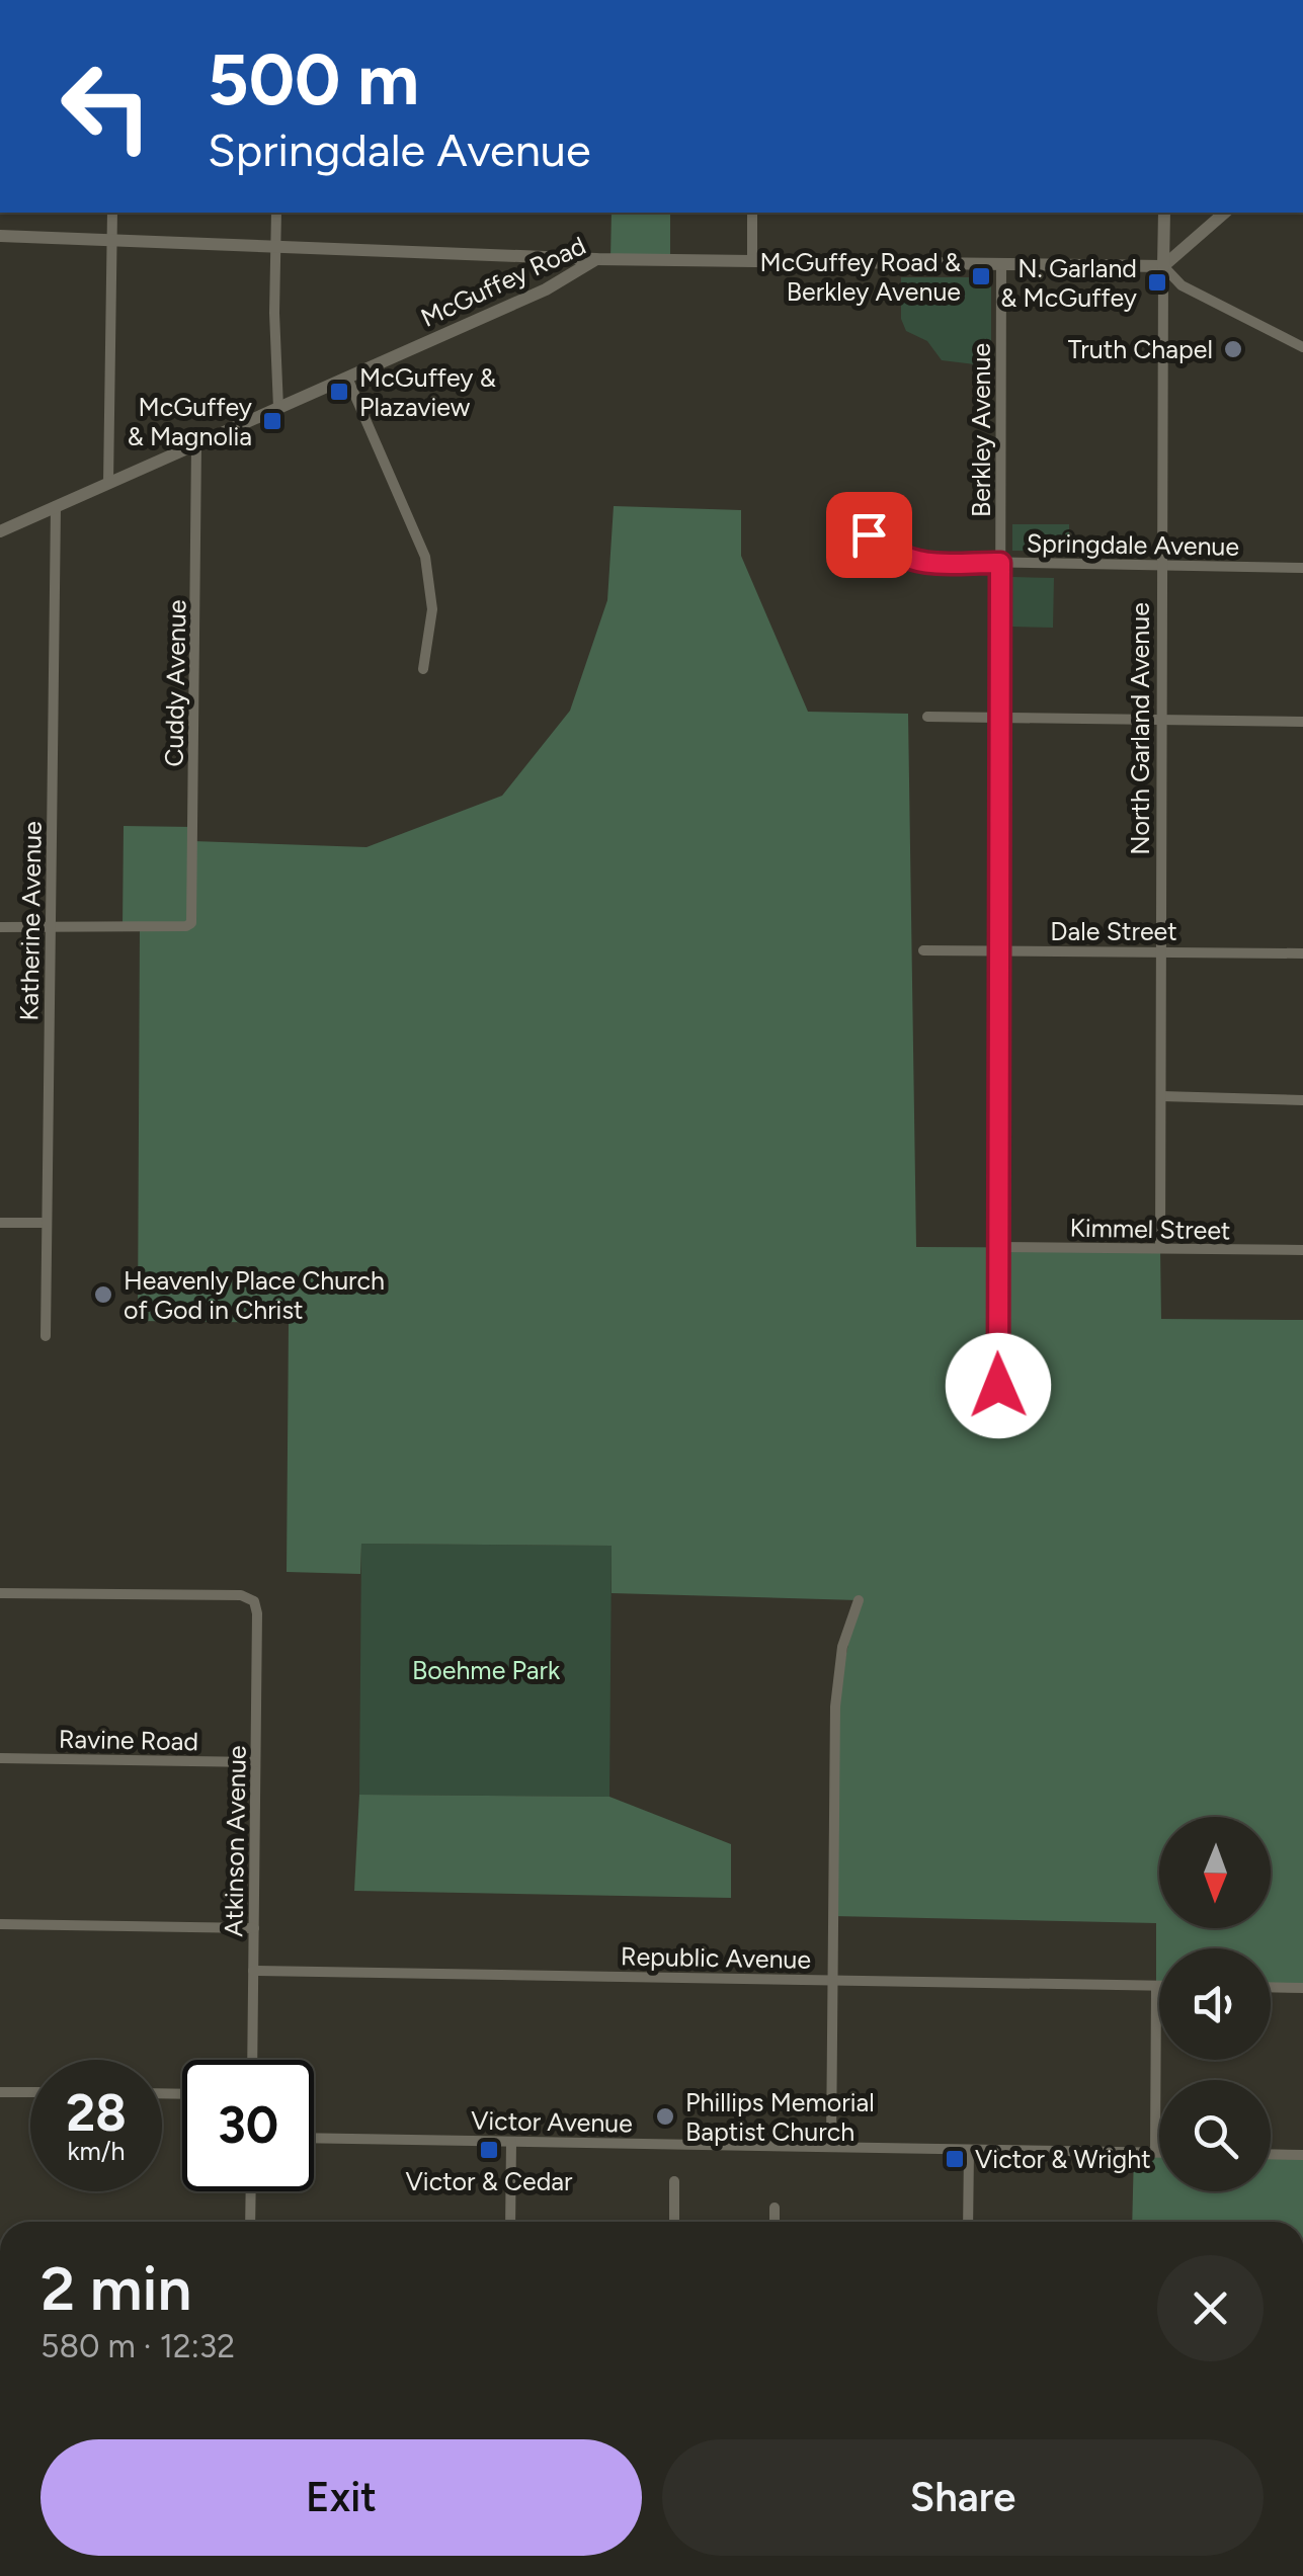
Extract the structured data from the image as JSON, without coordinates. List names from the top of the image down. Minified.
{"streets":{"street":["McGuffey Road","Berkley Avenue","Springdale Avenue","Cuddy Avenue","North Garland Avenue","Katherine Avenue","Dale Street","Kimmel Street","Ravine Road","Atkinson Avenue","Republic Avenue","Victor Avenue"]},"crossings":[["McGuffey Road","Berkley Avenue"],["McGuffey Road","Cuddy Avenue"],["McGuffey Road","North Garland Avenue"],["McGuffey Road","Katherine Avenue"],["Berkley Avenue","Springdale Avenue"],["Berkley Avenue","Dale Street"],["Berkley Avenue","Kimmel Street"],["Springdale Avenue","North Garland Avenue"],["Cuddy Avenue","Katherine Avenue"],["North Garland Avenue","Dale Street"],["North Garland Avenue","Kimmel Street"],["Ravine Road","Atkinson Avenue"],["Atkinson Avenue","Republic Avenue"]],"parks":["Boehme Park"],"places":{"transit":["McGuffey Road & Berkley Avenue","N. Garland & McGuffey","McGuffey & Plazaview","McGuffey & Magnolia","Victor & Cedar","Victor & Wright"],"other":["Truth Chapel","Heavenly Place Church of God in Christ","Phillips Memorial Baptist Church"]},"north":"bottom","page":{"turn":["500 m","Springdale Avenue"],"speed":"28 km/h","limit":"30","heading":["2 min","580 m · 12:32"],"buttons":["Exit","Share"]}}
